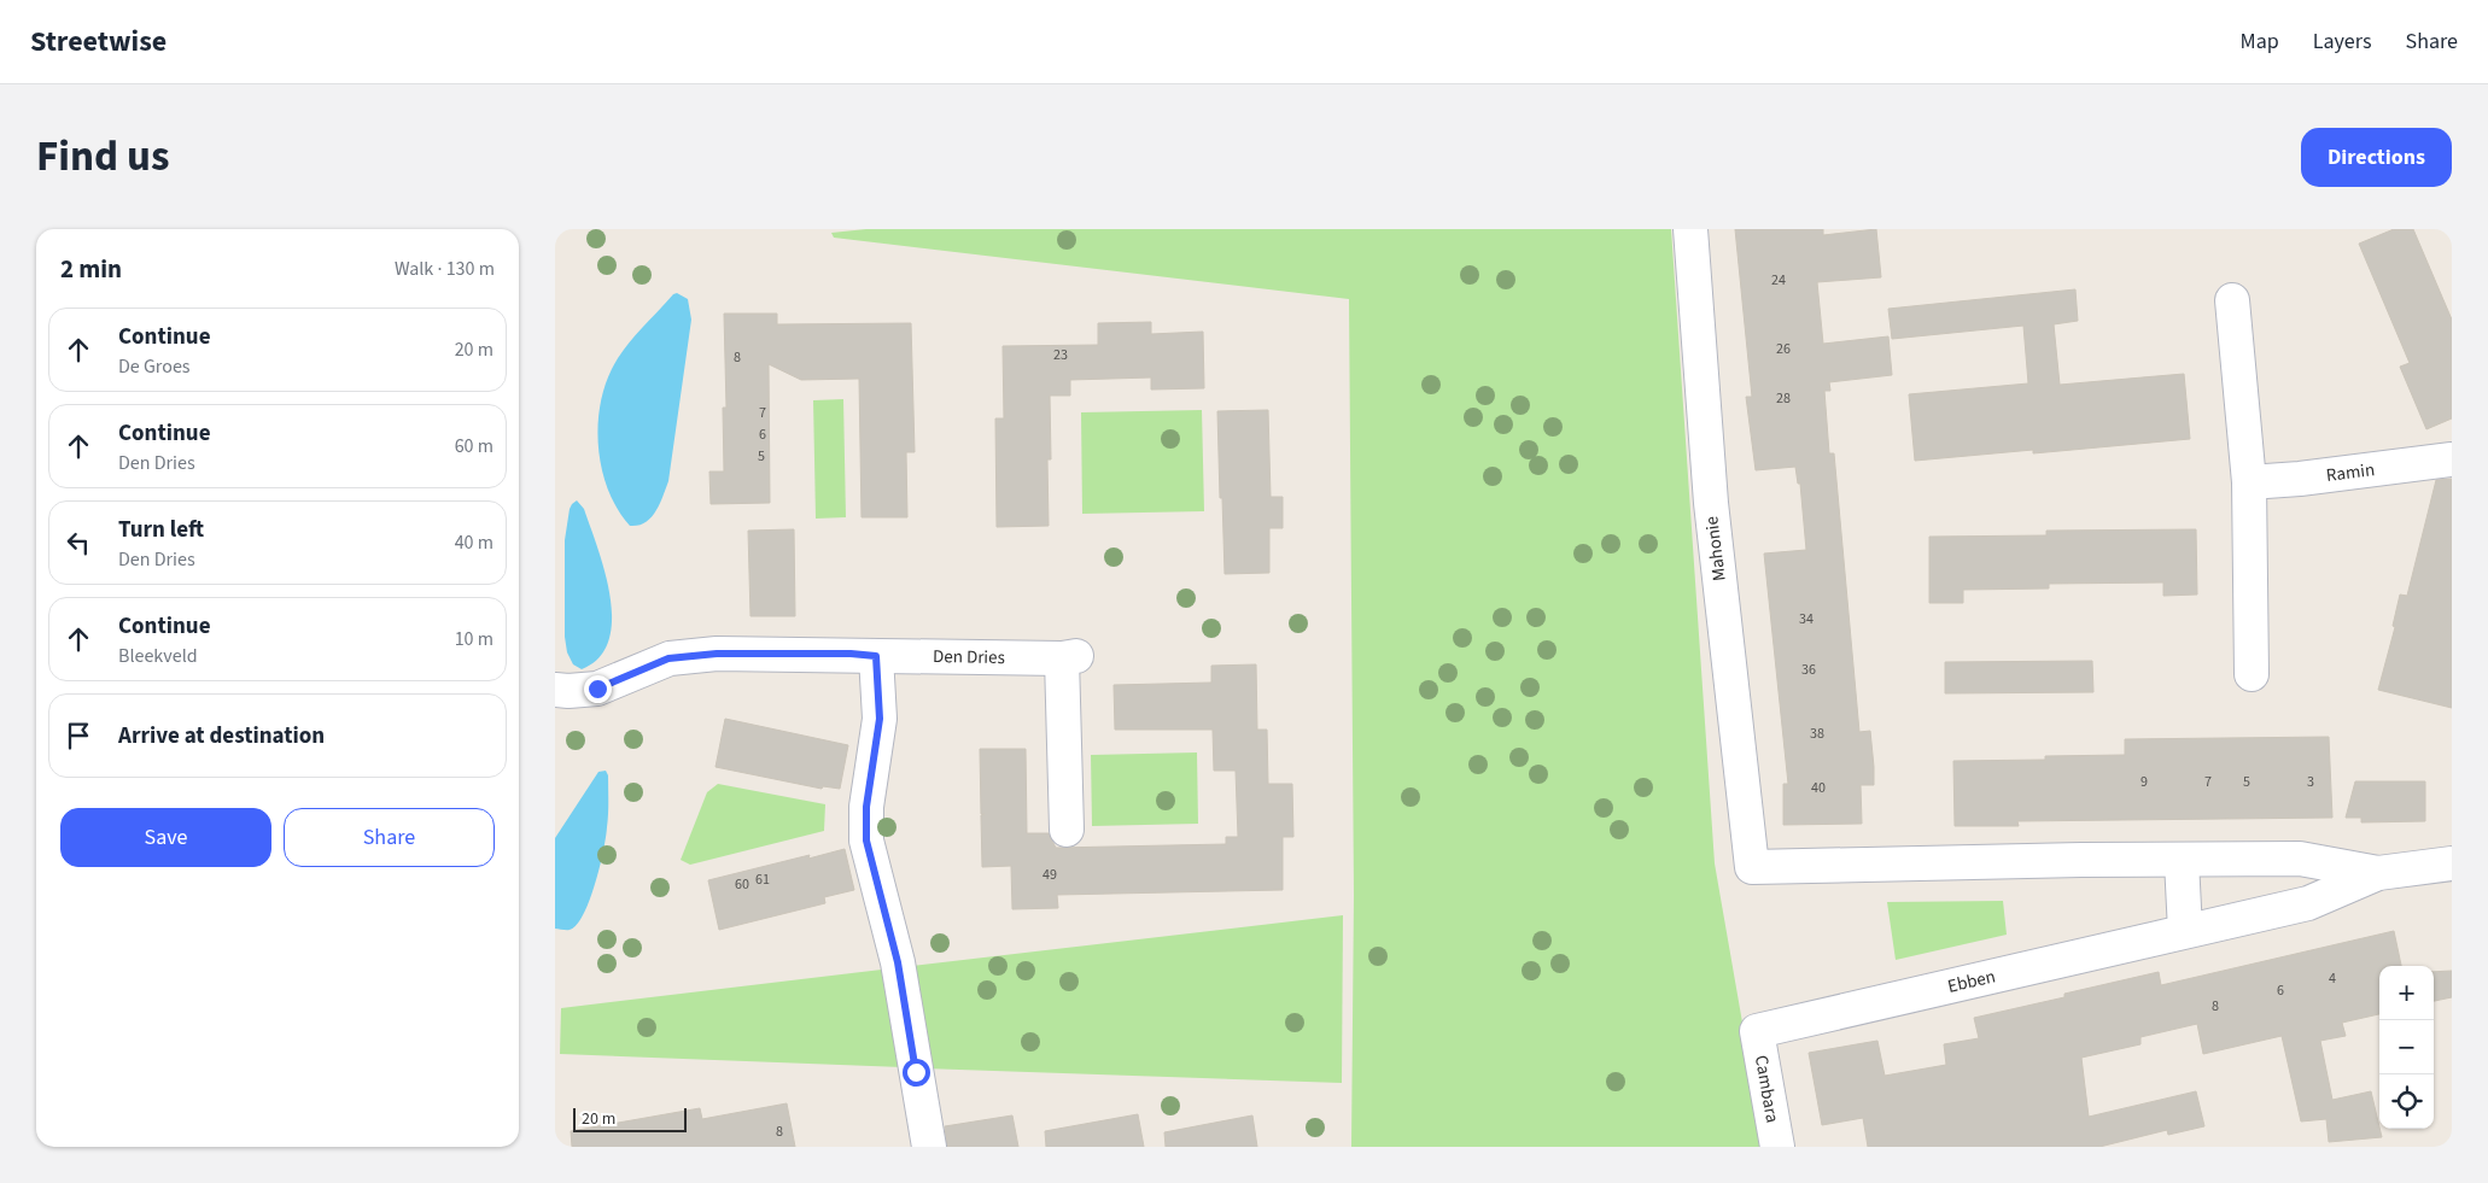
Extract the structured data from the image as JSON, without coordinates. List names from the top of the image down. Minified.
{"streets":{"street":["Ramin","Mahonie","Den Dries","Ebben","Cambara"]},"crossings":[["Mahonie","Ebben"],["Ebben","Cambara"]],"house_numbers":["24","26","23","8","28","7","6","5","34","36","38","9","7","5","3","40","49","61","60","4","6","8","8"],"scale_bar":"20 m","page":{"header":"Streetwise","nav":["Map","Layers","Share"],"title":"Find us","buttons":["Directions",["Save","Share"]],"heading":["2 min","Walk · 130 m"],"list":[["Continue","De Groes","20 m"],["Continue","Den Dries","60 m"],["Turn left","Den Dries","40 m"],["Continue","Bleekveld","10 m"],"Arrive at destination"],"map_buttons":["+","−"],"scale":"20 m"}}
